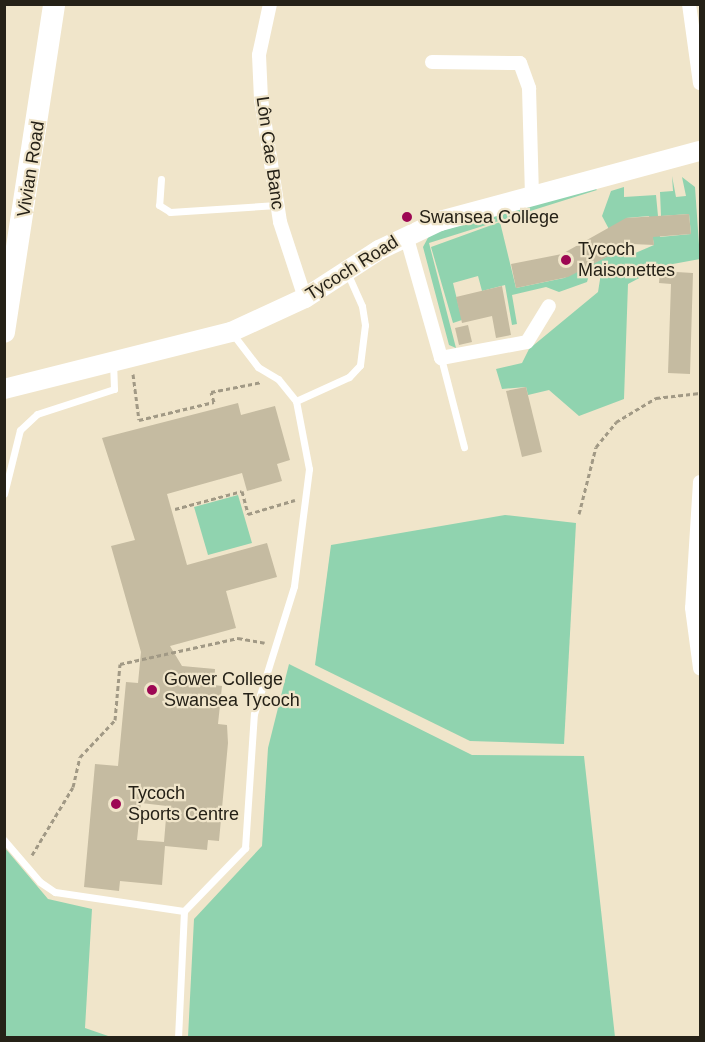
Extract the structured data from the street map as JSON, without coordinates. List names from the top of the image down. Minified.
{"streets":{"main road":["Vivian Road"],"street":["Lôn Cae Banc","Tycoch Road"]},"crossings":[["Lôn Cae Banc","Tycoch Road"]],"places":["Swansea College","Tycoch Maisonettes","Gower College Swansea Tycoch","Tycoch Sports Centre"]}
